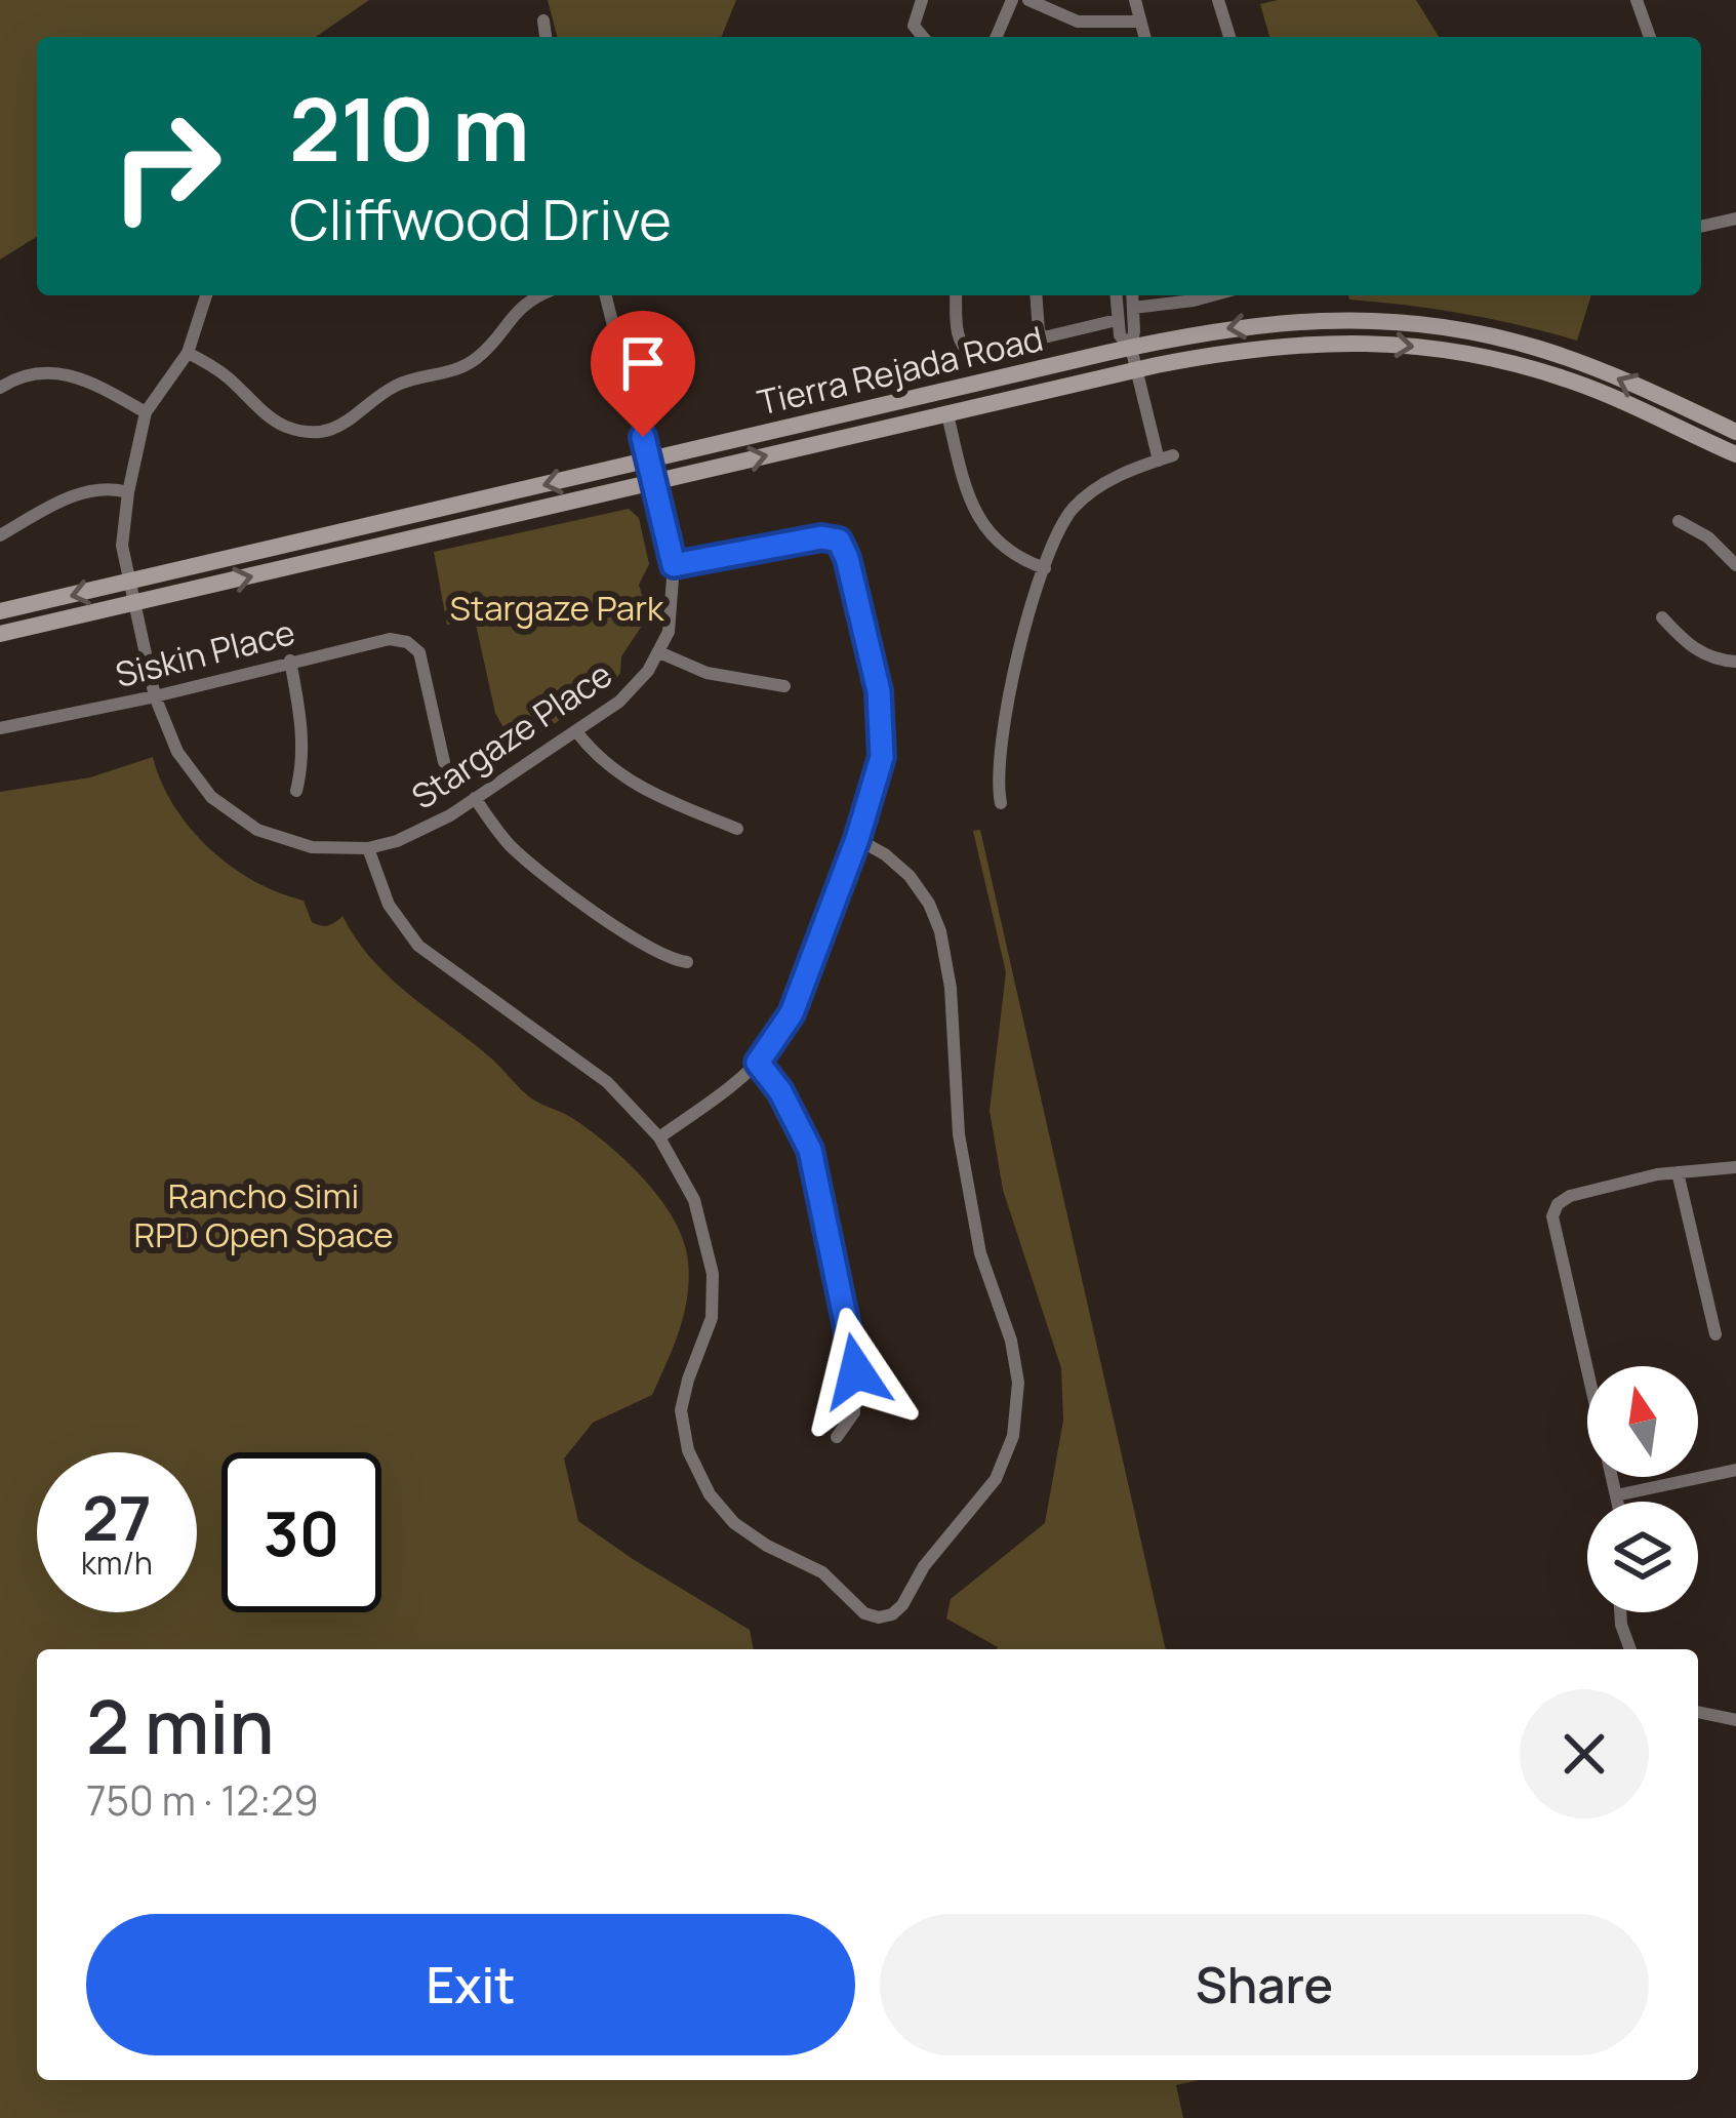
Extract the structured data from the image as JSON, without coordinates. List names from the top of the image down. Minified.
{"streets":{"main road":["Tierra Rejada Road"],"street":["Siskin Place","Stargaze Place"]},"crossings":[["Tierra Rejada Road","Stargaze Place"],["Siskin Place","Stargaze Place"]],"parks":["Stargaze Park","Rancho Simi RPD Open Space"],"north":"top","page":{"turn":["210 m","Cliffwood Drive"],"speed":"27 km/h","limit":"30","heading":["2 min","750 m · 12:29"],"buttons":["Exit","Share"]}}
